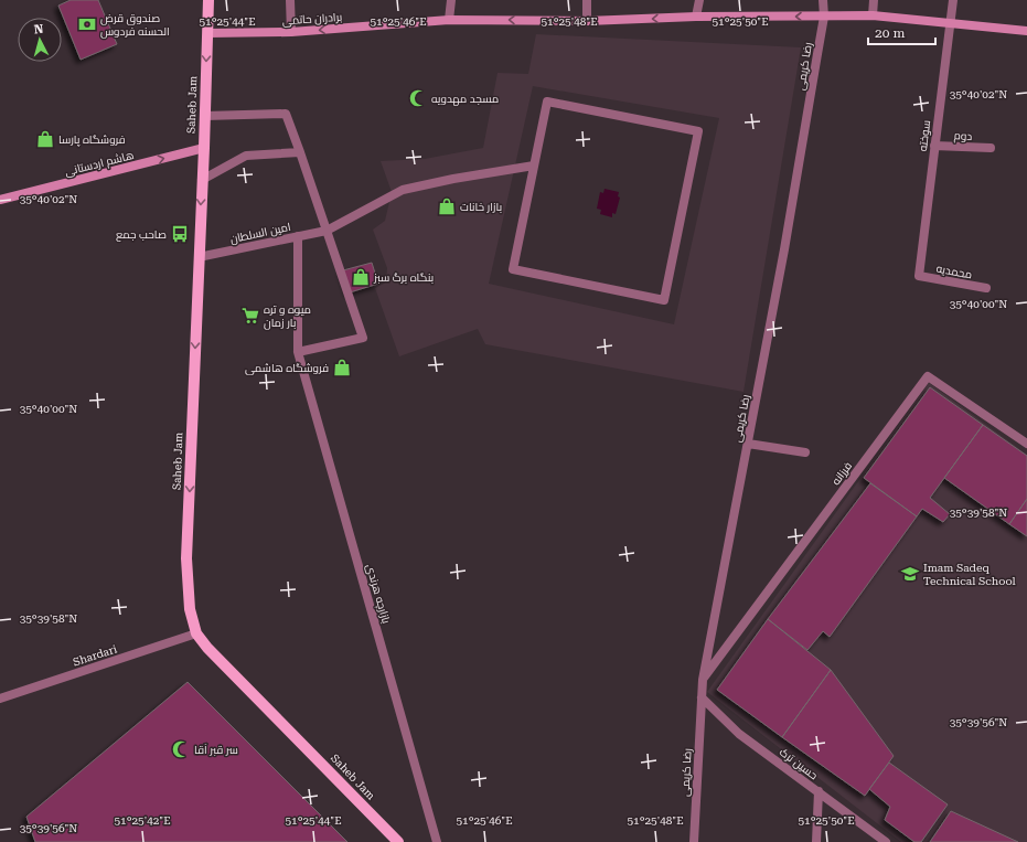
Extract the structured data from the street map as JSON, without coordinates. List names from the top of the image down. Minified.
{"streets":{"main road":["Saheb Jam"],"street":["برادران حاتمی","رضا کریمی","سوخته","دوم","هاشم اردستانی","امین السلطان","محمدیه","فرزانه","بازارچه هرندی","Shardari","حسین ترک"]},"crossings":[["برادران حاتمی","رضا کریمی"],["برادران حاتمی","Saheb Jam"],["برادران حاتمی","سوخته"],["رضا کریمی","فرزانه"],["رضا کریمی","حسین ترک"],["Saheb Jam","هاشم اردستانی"],["Saheb Jam","امین السلطان"],["Saheb Jam","Shardari"],["سوخته","دوم"],["سوخته","محمدیه"],["امین السلطان","بازارچه هرندی"]],"one_way":["برادران حاتمی","Saheb Jam","هاشم اردستانی"],"places":{"bank":["صندوق قرض الحسنه فردوس"],"mosque":["مسجد مهدویه","سر قبر آقا"],"shop":["فروشگاه پارسا","بازار خانات","بنگاه برگ سبز","فروشگاه هاشمی"],"bus stop":["صاحب جمع"],"supermarket":["میوه و تره بار زمان"],"school or university":["Imam Sadeq Technical School"]},"scale_bar":"20 m","north":"top","coordinates":["51°25'44\"E","51°25'46\"E","51°25'48\"E","51°25'50\"E","35°40'02\"N","35°40'00\"N","35°39'58\"N","35°39'56\"N","51°25'42\"E"]}
